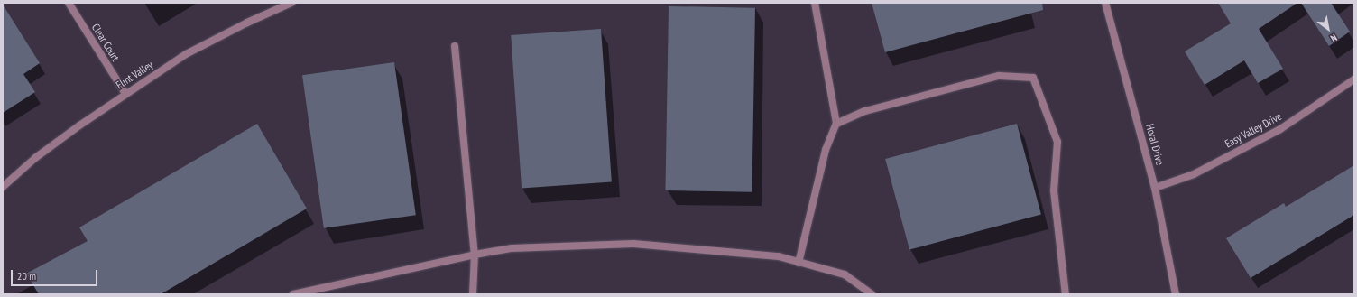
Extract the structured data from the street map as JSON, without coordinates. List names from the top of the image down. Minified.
{"streets":{"street":["Clear Court","Flint Valley","Easy Valley Drive","Horal Drive"]},"crossings":[["Clear Court","Flint Valley"],["Easy Valley Drive","Horal Drive"]],"scale_bar":"20 m","north":"bottom right"}
